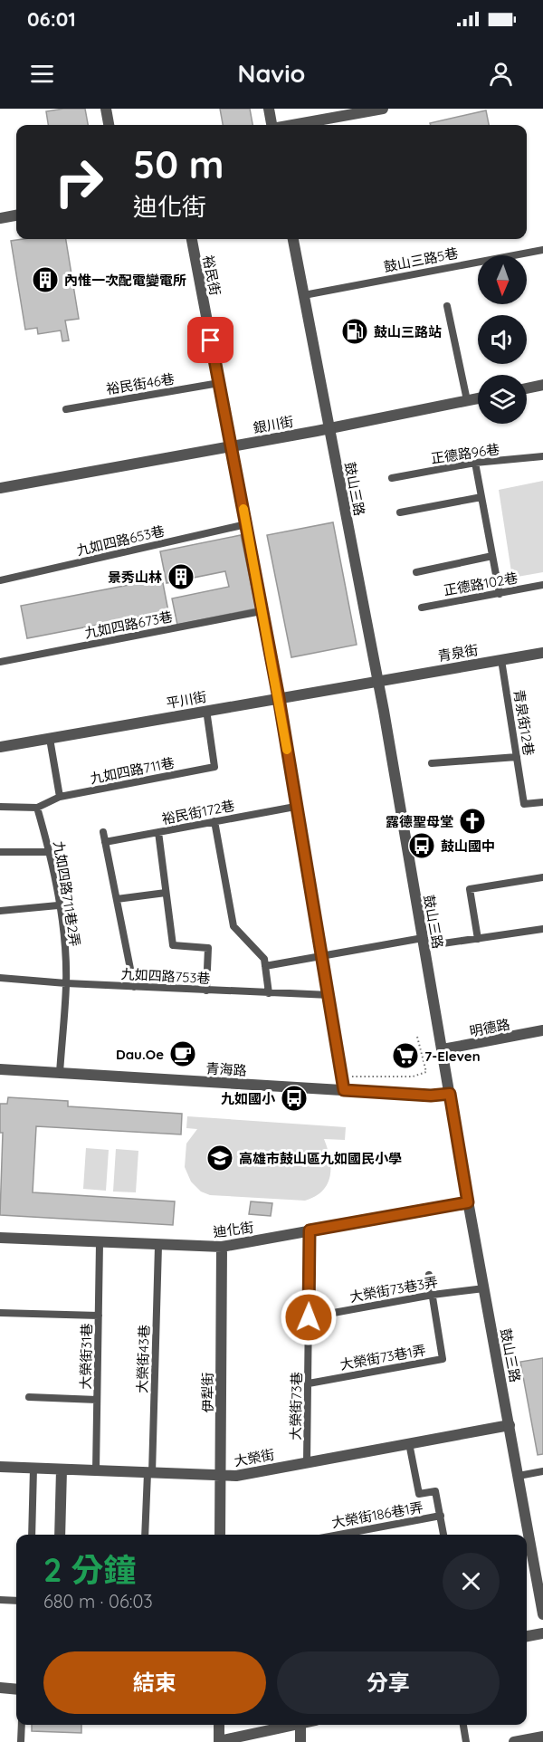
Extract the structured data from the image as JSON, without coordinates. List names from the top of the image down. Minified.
{"streets":{"street":["裕民街","銀川街","鼓山三路","青泉街","平川街","明德路","青海路","迪化街","伊犁街","大榮街"],"lane":["鼓山三路5巷","裕民街46巷","正德路96巷","九如四路653巷","正德路102巷","九如四路673巷","青泉街12巷","九如四路711巷","裕民街172巷","九如四路711巷2弄","九如四路753巷","大榮街73巷3弄","大榮街31巷","大榮街73巷1弄","大榮街43巷","大榮街73巷","大榮街186巷1弄"]},"crossings":[["鼓山三路5巷","鼓山三路"],["裕民街","裕民街46巷"],["裕民街","銀川街"],["裕民街","九如四路653巷"],["裕民街","九如四路673巷"],["裕民街","平川街"],["裕民街","裕民街172巷"],["裕民街","九如四路753巷"],["裕民街","青海路"],["銀川街","鼓山三路"],["鼓山三路","青泉街"],["鼓山三路","平川街"],["鼓山三路","明德路"],["鼓山三路","青海路"],["鼓山三路","迪化街"],["鼓山三路","大榮街73巷3弄"],["鼓山三路","大榮街"],["青泉街","平川街"],["青泉街","青泉街12巷"],["平川街","九如四路711巷"],["九如四路711巷","九如四路711巷2弄"],["九如四路711巷2弄","九如四路753巷"],["九如四路711巷2弄","青海路"],["迪化街","大榮街31巷"],["迪化街","大榮街43巷"],["迪化街","伊犁街"],["迪化街","大榮街73巷"],["大榮街73巷3弄","大榮街73巷1弄"],["大榮街73巷3弄","大榮街73巷"],["大榮街31巷","大榮街"],["大榮街73巷1弄","大榮街73巷"],["大榮街43巷","大榮街"],["伊犁街","大榮街"],["大榮街73巷","大榮街"]],"places":{"building":["內惟一次配電變電所","景秀山林"],"fuel station":["鼓山三路站"],"church":["露德聖母堂"],"bus stop":["鼓山國中","九如國小"],"cafe":["Dau.Oe"],"supermarket":["7-Eleven"],"school or university":["高雄市鼓山區九如國民小學"]},"north":"bottom","page":{"status":"06:01","header":"Navio","turn":["50 m","迪化街"],"heading":["2 分鐘","680 m · 06:03"],"buttons":["結束","分享"]}}
